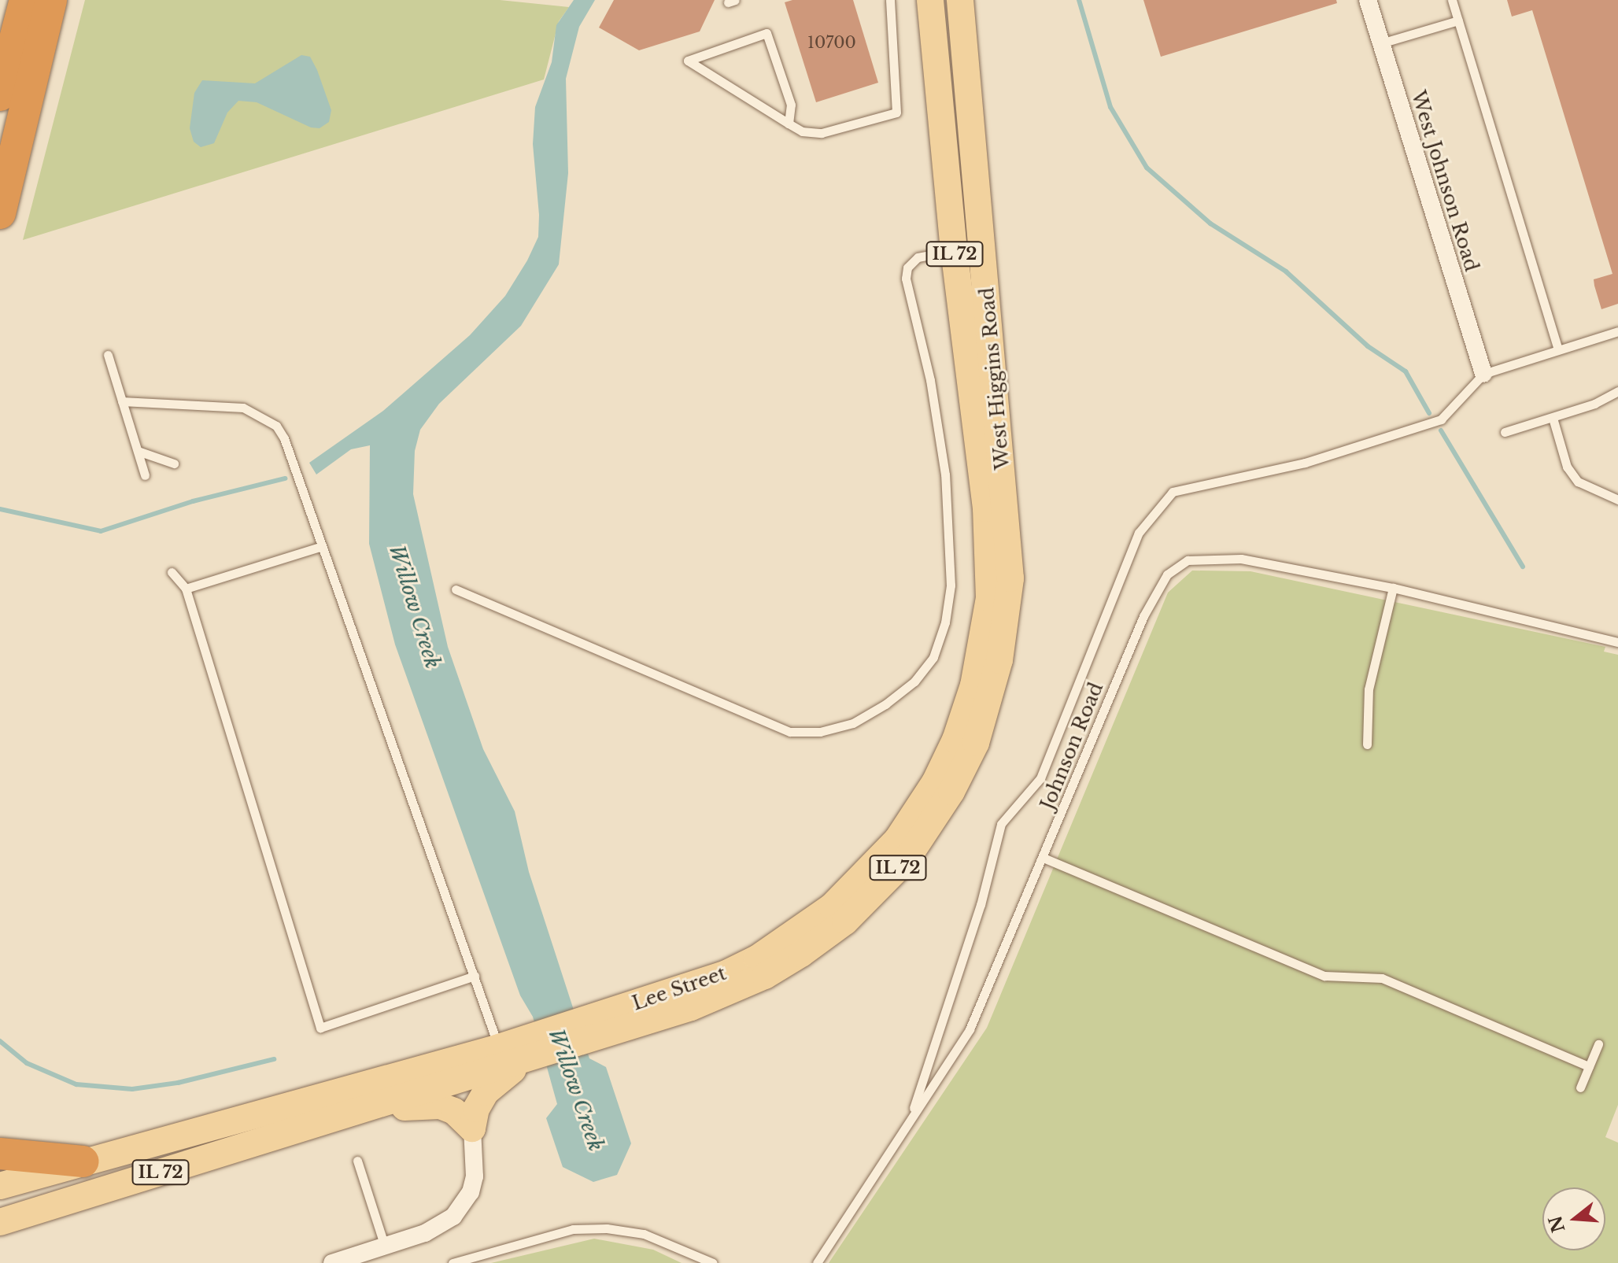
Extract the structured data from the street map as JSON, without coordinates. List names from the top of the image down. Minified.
{"streets":{"main road":["IL 72","West Higgins Road","Lee Street"],"street":["West Johnson Road"],"lane":["Johnson Road"]},"crossings":[["IL 72","Lee Street"],["West Higgins Road","Lee Street"]],"water":["Willow Creek"],"house_numbers":["10700"],"north":"left"}
